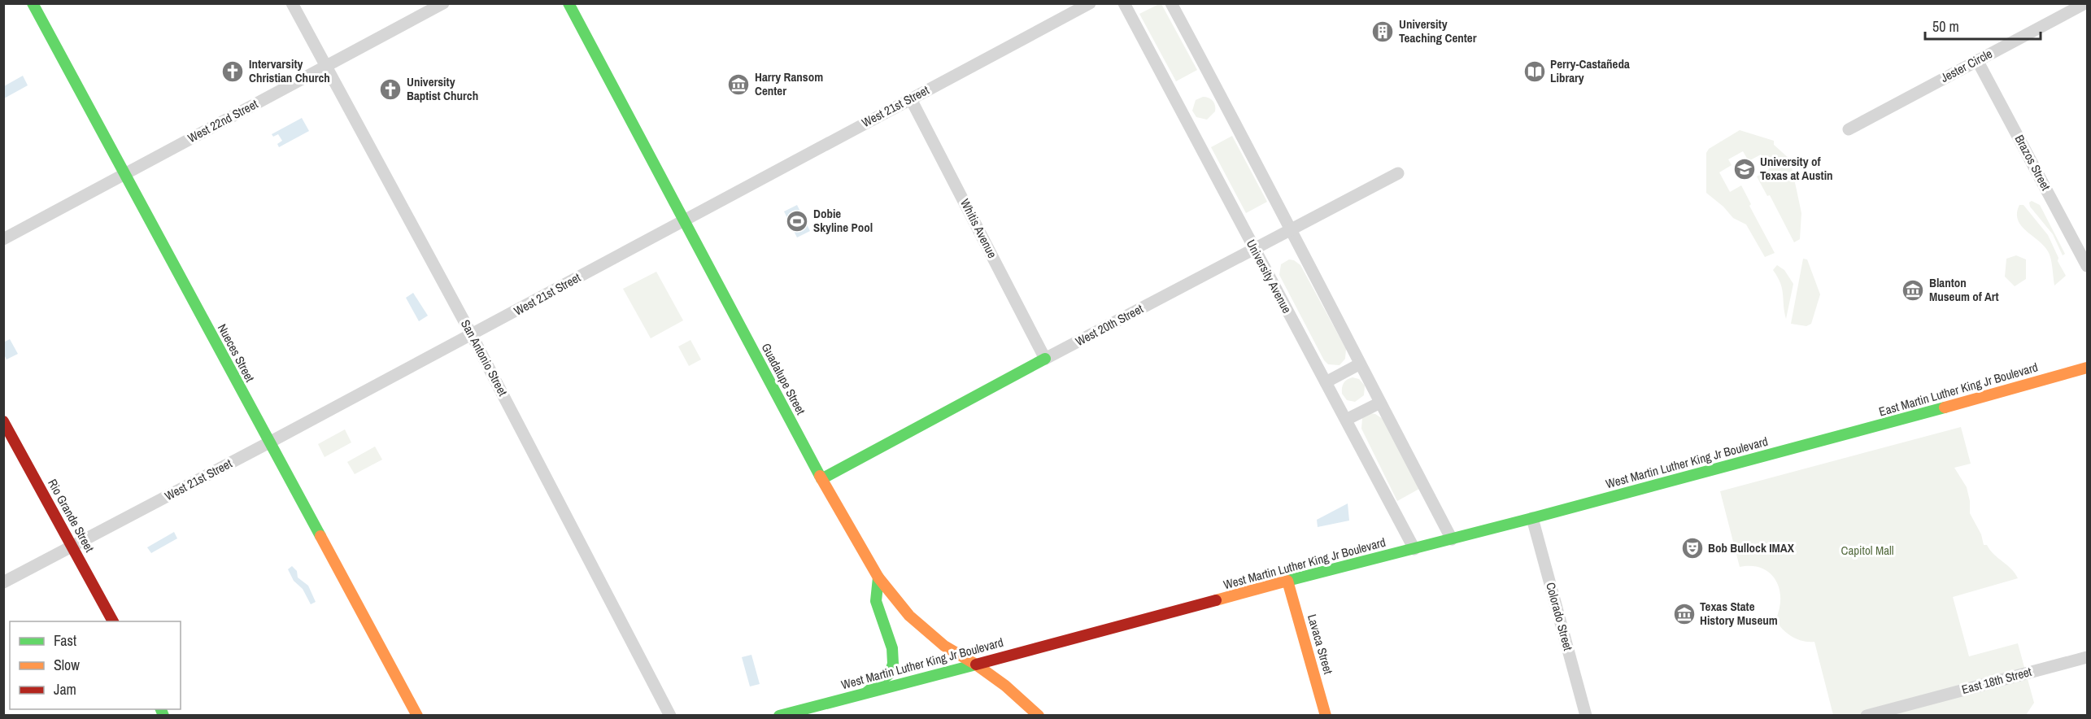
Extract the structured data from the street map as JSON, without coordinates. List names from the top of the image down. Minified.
{"streets":{"main road":["West 20th Street","Nueces Street","Guadalupe Street","East Martin Luther King Jr Boulevard","West Martin Luther King Jr Boulevard","Rio Grande Street","Lavaca Street"],"street":["Jester Circle","West 21st Street","West 22nd Street","Brazos Street","Whitis Avenue","University Avenue","San Antonio Street","Colorado Street","East 18th Street"]},"crossings":[["Jester Circle","Brazos Street"],["West 21st Street","Whitis Avenue"],["West 21st Street","Nueces Street"],["West 21st Street","San Antonio Street"],["West 21st Street","Guadalupe Street"],["West 21st Street","Rio Grande Street"],["West 22nd Street","Nueces Street"],["West 22nd Street","San Antonio Street"],["Whitis Avenue","West 20th Street"],["University Avenue","West 20th Street"],["University Avenue","West Martin Luther King Jr Boulevard"],["West 20th Street","Guadalupe Street"],["Guadalupe Street","West Martin Luther King Jr Boulevard"],["East Martin Luther King Jr Boulevard","West Martin Luther King Jr Boulevard"],["West Martin Luther King Jr Boulevard","Colorado Street"],["West Martin Luther King Jr Boulevard","Lavaca Street"]],"parks":["Capitol Mall"],"places":{"building":["University Teaching Center"],"church":["Intervarsity Christian Church","University Baptist Church"],"library":["Perry-Castañeda Library"],"museum":["Harry Ransom Center","Blanton Museum of Art","Texas State History Museum"],"school or university":["University of Texas at Austin"],"sports":["Dobie Skyline Pool"],"theatre":["Bob Bullock IMAX"]},"legend":["Fast","Slow","Jam"],"scale_bar":"50 m"}
